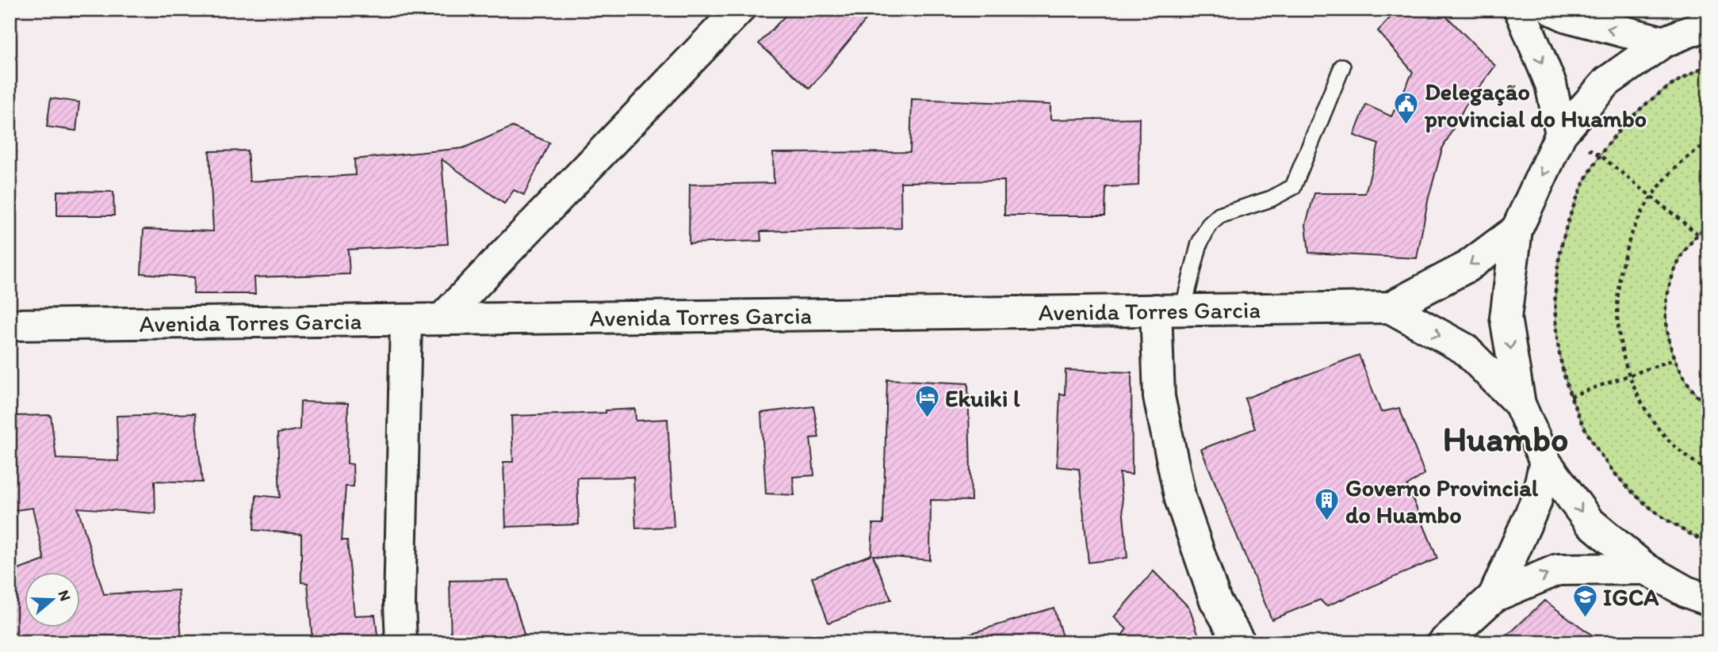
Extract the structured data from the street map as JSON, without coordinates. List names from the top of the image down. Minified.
{"streets":{"main road":["Avenida Torres Garcia"]},"districts":["Huambo"],"places":{"public building":["Delegação provincial do Huambo"],"hotel":["Ekuiki l"],"building":["Governo Provincial do Huambo"],"school or university":["IGCA"]},"north":"right"}
